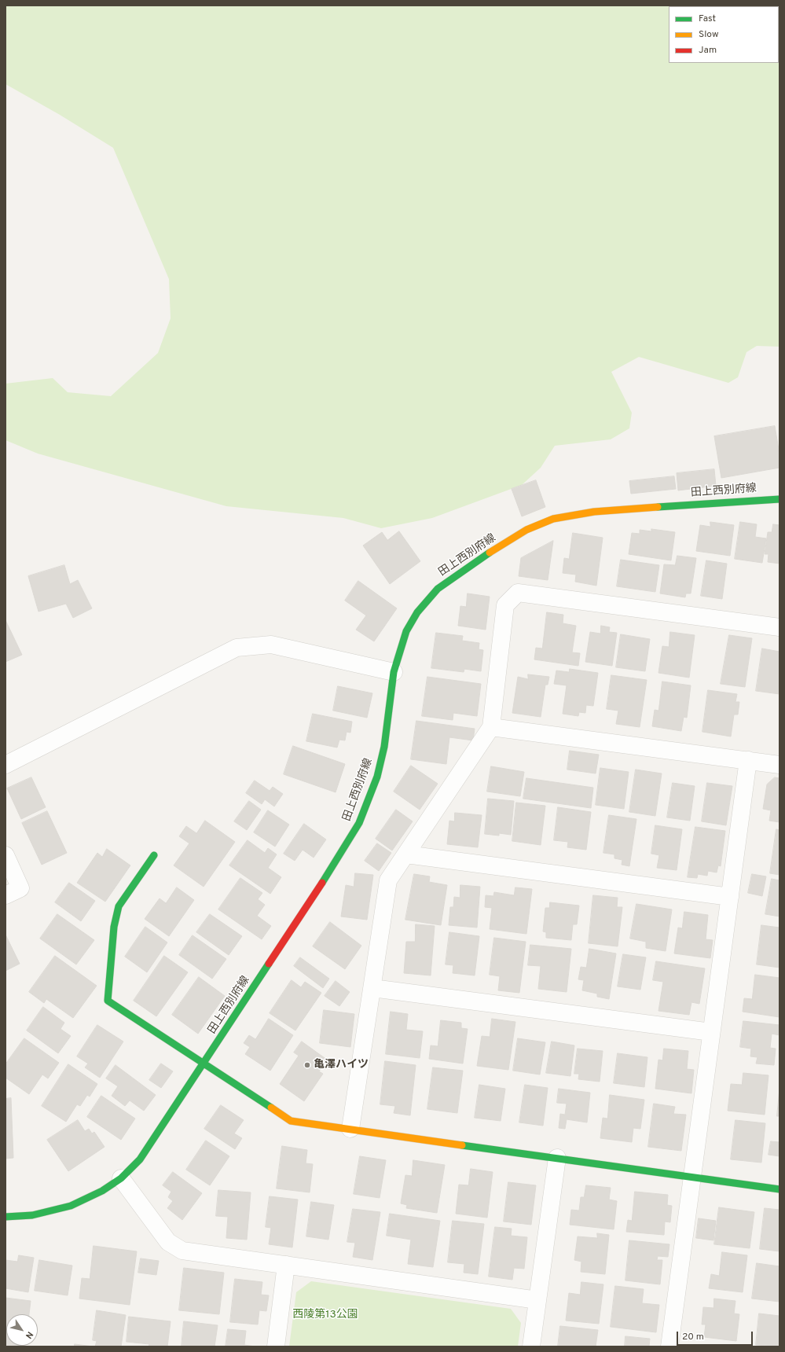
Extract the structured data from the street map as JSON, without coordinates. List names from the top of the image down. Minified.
{"streets":{"street":["田上西別府線"]},"parks":["西陵第13公園"],"places":["亀澤ハイツ"],"legend":["Fast","Slow","Jam"],"scale_bar":"20 m","north":"bottom right"}
